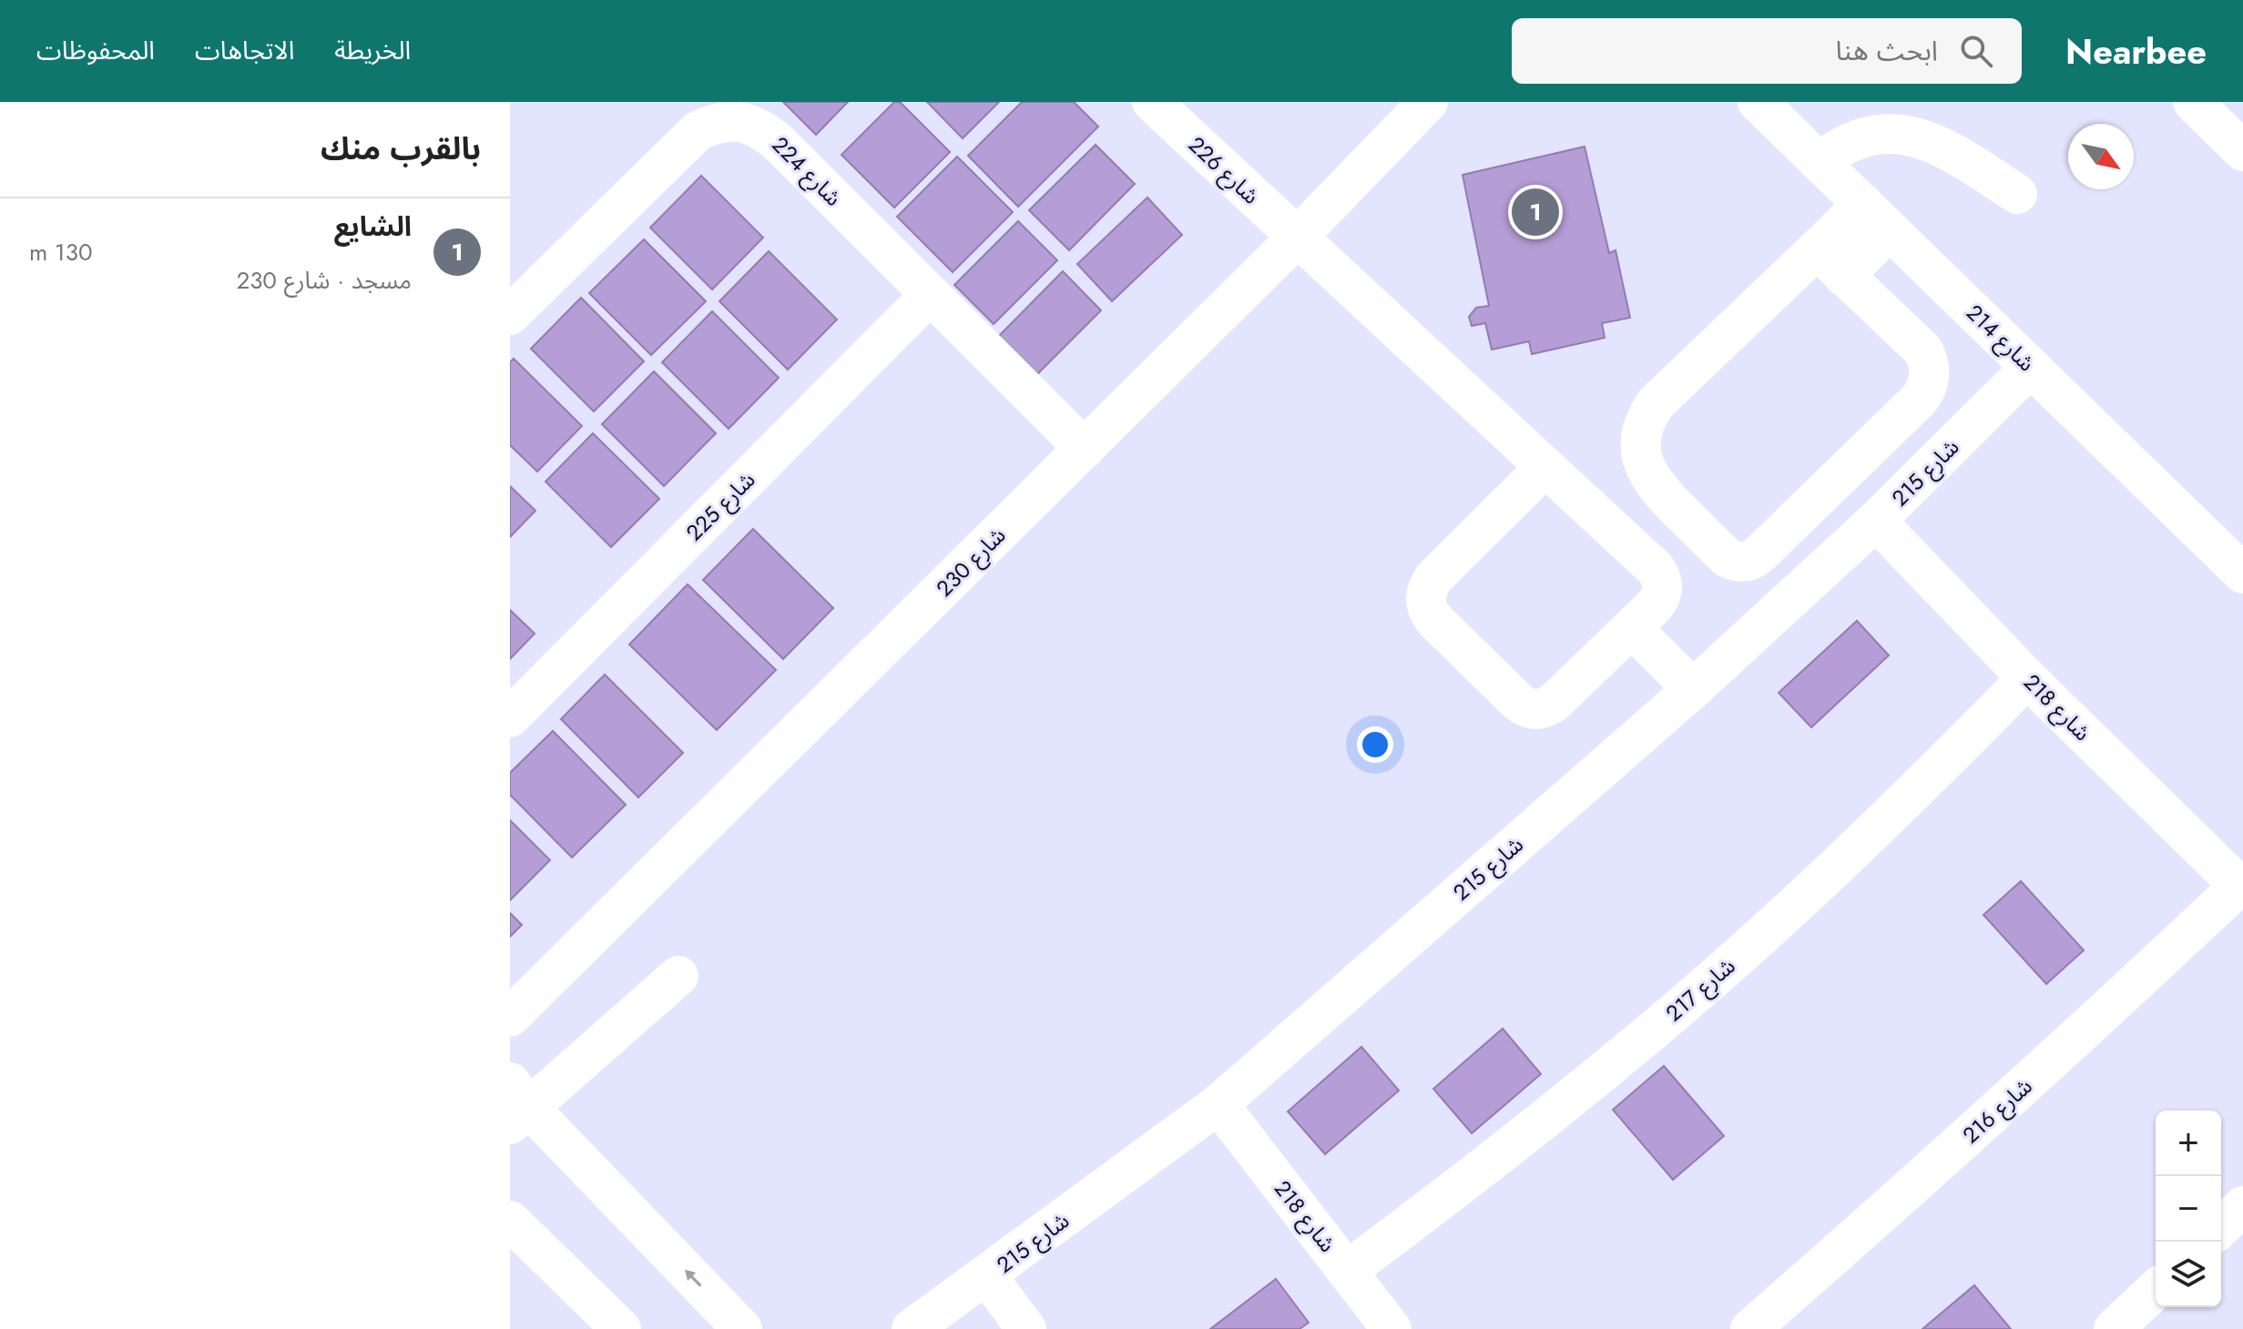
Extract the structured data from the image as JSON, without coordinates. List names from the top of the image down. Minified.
{"streets":{"street":["شارع 226","شارع 224","شارع 214","شارع 215","شارع 225","شارع 230","شارع 218","شارع 217","شارع 216"]},"crossings":[["شارع 226","شارع 230"],["شارع 224","شارع 225"],["شارع 224","شارع 230"],["شارع 214","شارع 215"],["شارع 215","شارع 218"],["شارع 218","شارع 217"],["شارع 218","شارع 216"]],"north":"bottom right","page":{"header":"Nearbee","search":"ابحث هنا","nav":["الخريطة","الاتجاهات","المحفوظات"],"heading":"بالقرب منك","pins":"1","list":[{"mark":"1","name":"الشايع","note":"مسجد · شارع 230","value":"130 m"}],"map_buttons":["+","−"]}}
